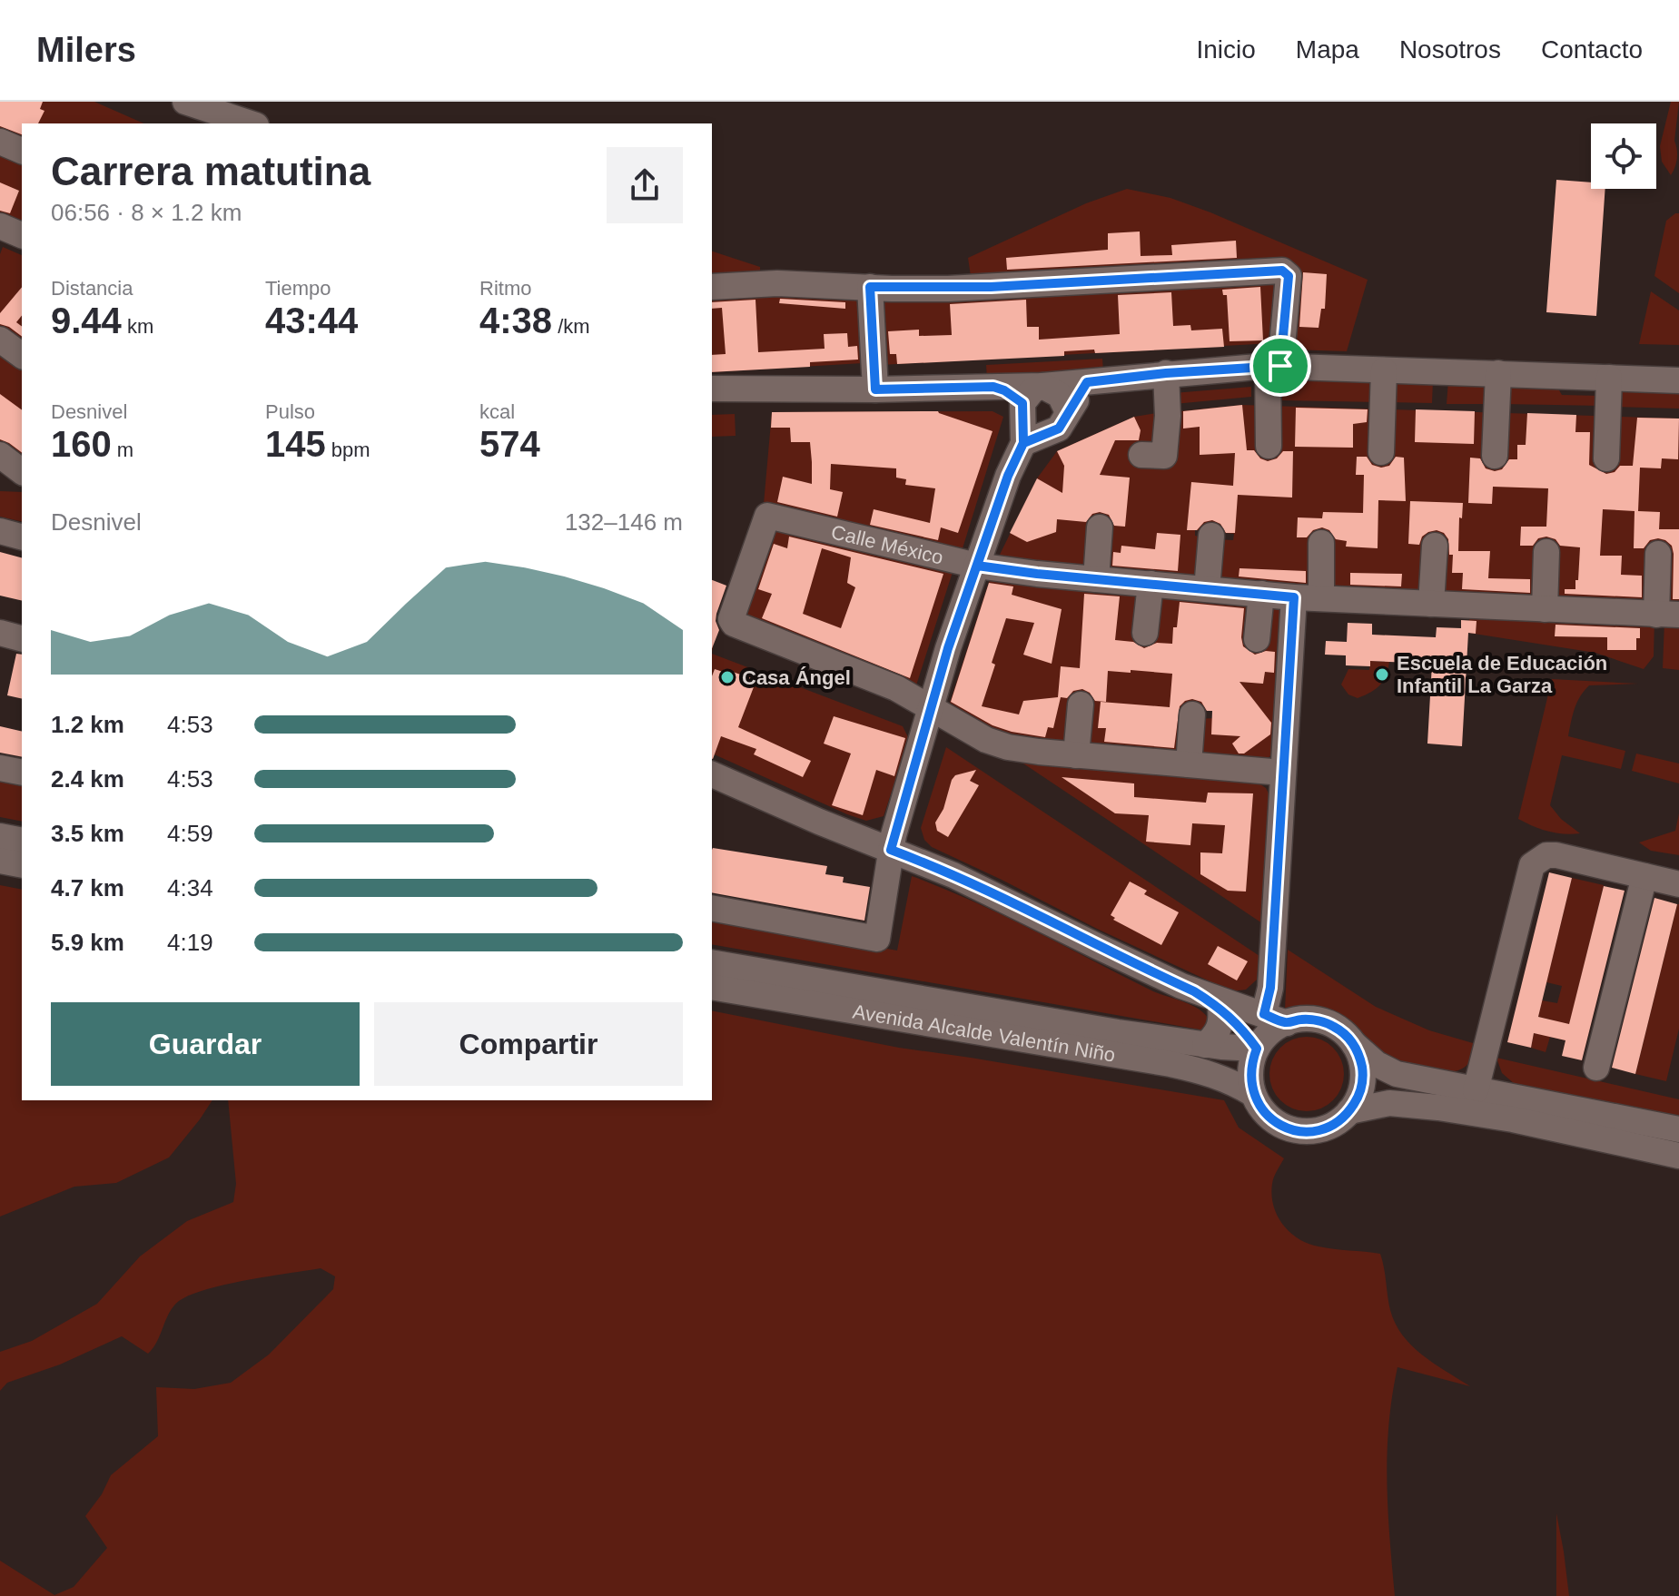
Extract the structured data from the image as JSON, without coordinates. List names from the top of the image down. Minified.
{"streets":{"street":["Calle México","Avenida Alcalde Valentín Niño"]},"places":["Escuela de Educación Infantil La Garza","Casa Ángel"],"page":{"header":"Milers","nav":["Inicio","Mapa","Nosotros","Contacto"],"heading":["Carrera matutina","06:56 · 8 × 1.2 km"],"stats":[["Distancia","9.44 km"],["Tiempo","43:44"],["Ritmo","4:38 /km"],["Desnivel","160 m"],["Pulso","145 bpm"],["kcal","574"]],"chart":["Desnivel","132–146 m"],"list":[{"name":"1.2 km","note":"4:53"},{"name":"2.4 km","note":"4:53"},{"name":"3.5 km","note":"4:59"},{"name":"4.7 km","note":"4:34"},{"name":"5.9 km","note":"4:19"}],"buttons":["Guardar","Compartir"]}}
